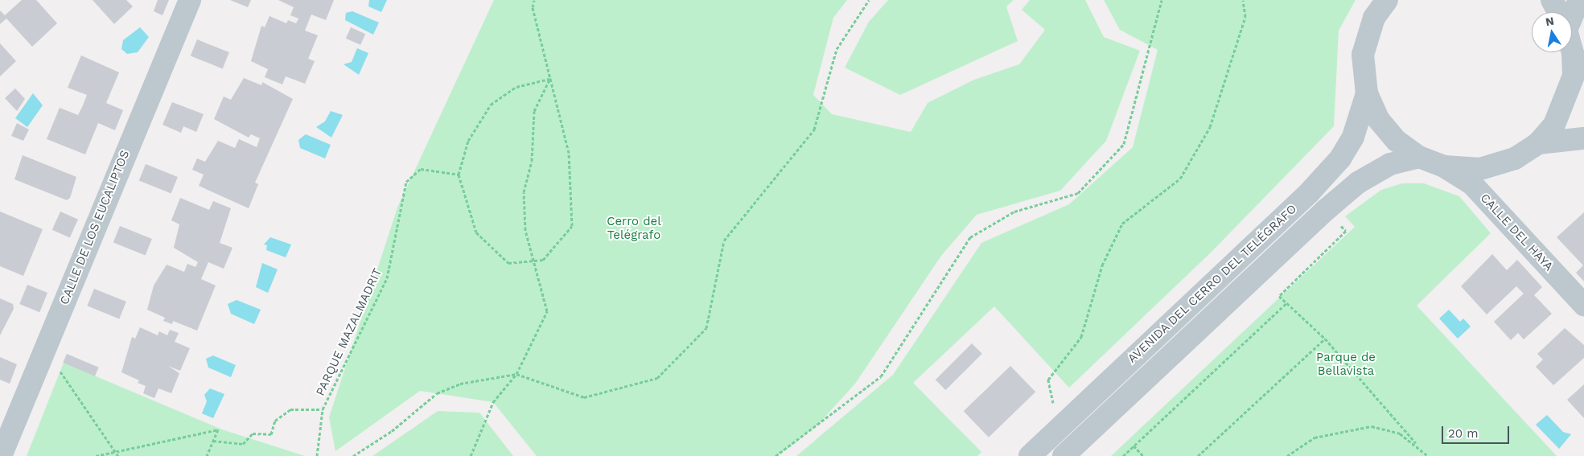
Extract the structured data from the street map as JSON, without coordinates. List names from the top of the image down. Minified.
{"streets":{"street":["CALLE DE LOS EUCALIPTOS","CALLE DEL HAYA","AVENIDA DEL CERRO DEL TELÉGRAFO"],"path":["PARQUE MAZALMADRIT"]},"parks":["Cerro del Telégrafo","Parque de Bellavista"],"scale_bar":"20 m","north":"top"}
